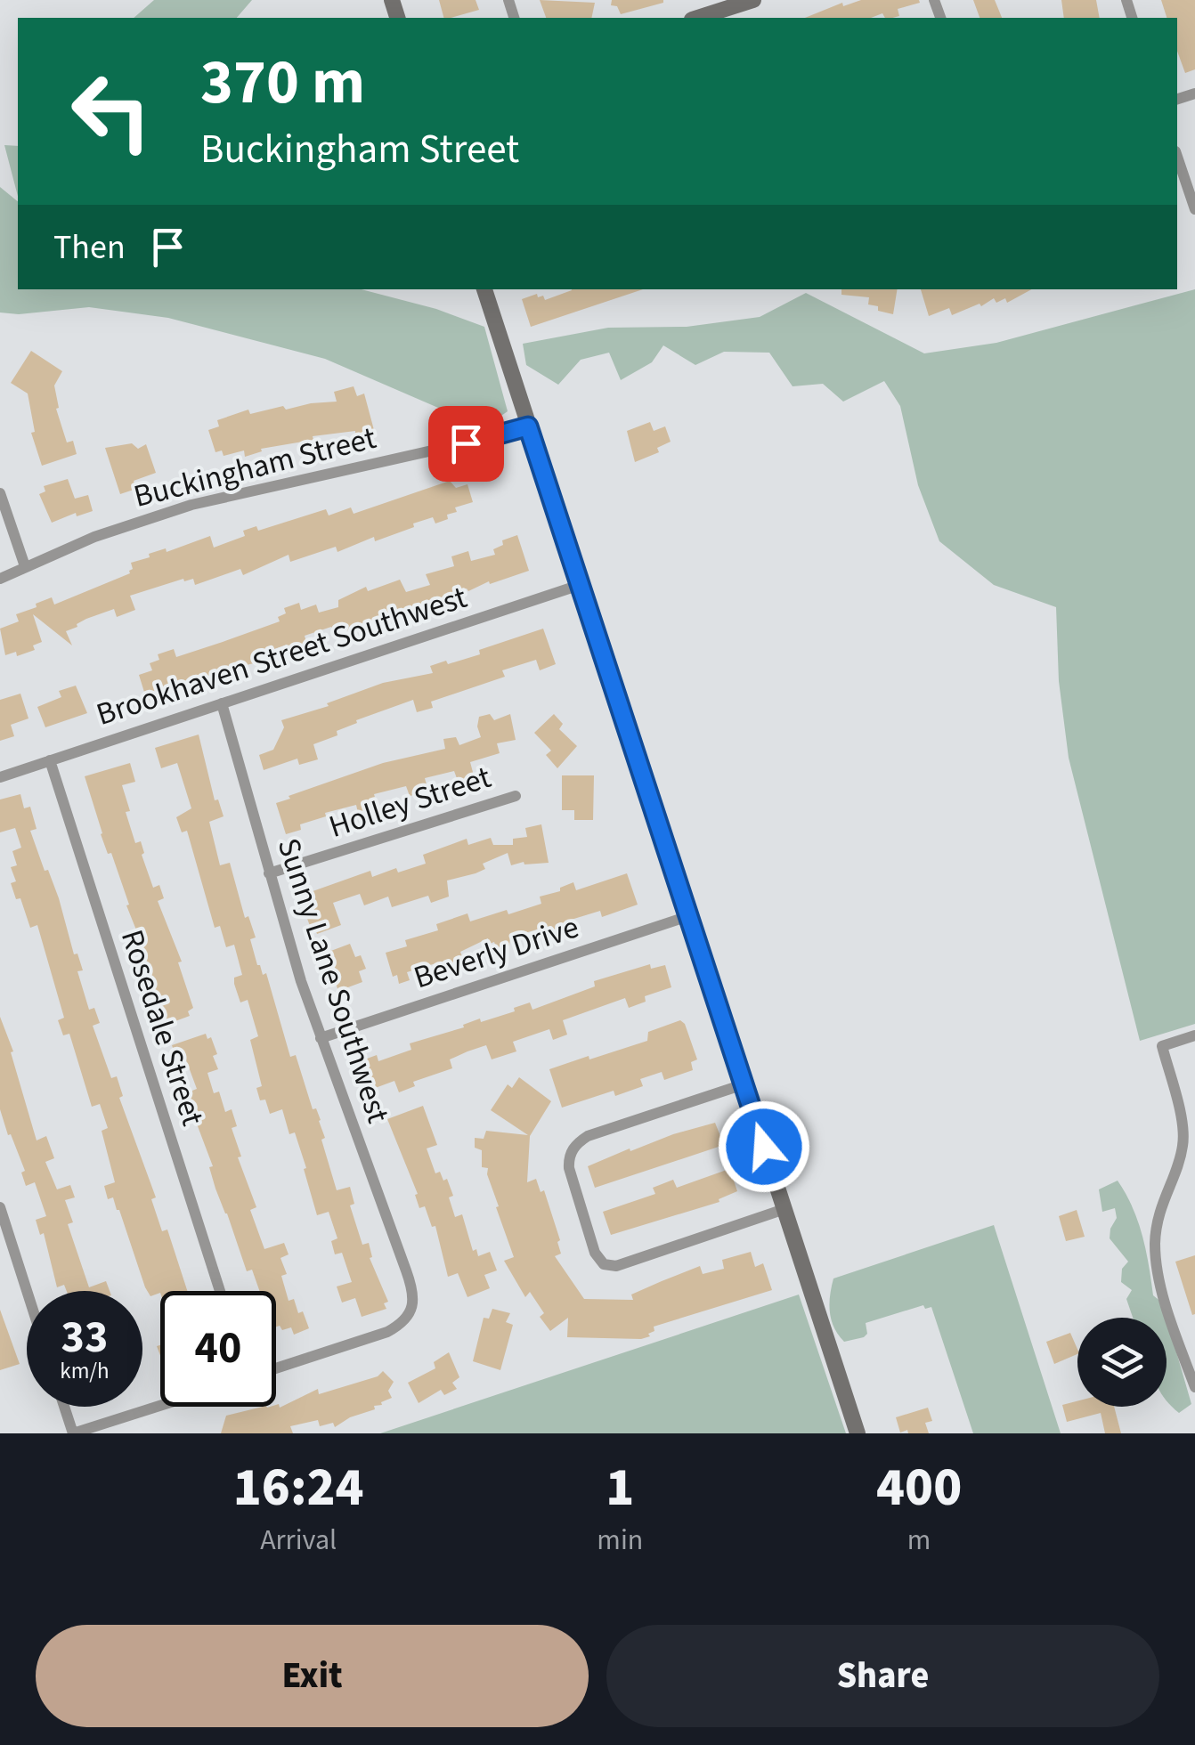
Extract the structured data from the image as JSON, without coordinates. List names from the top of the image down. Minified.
{"streets":{"street":["Buckingham Street","Brookhaven Street Southwest","Holley Street","Beverly Drive","Sunny Lane Southwest","Rosedale Street"]},"crossings":[["Brookhaven Street Southwest","Sunny Lane Southwest"],["Brookhaven Street Southwest","Rosedale Street"],["Holley Street","Sunny Lane Southwest"],["Beverly Drive","Sunny Lane Southwest"]],"page":{"turn":["370 m","Buckingham Street"],"then":"Then","speed":"33 km/h","limit":"40","eta":["16:24","Arrival","1","min","400","m"],"buttons":["Exit","Share"]}}
